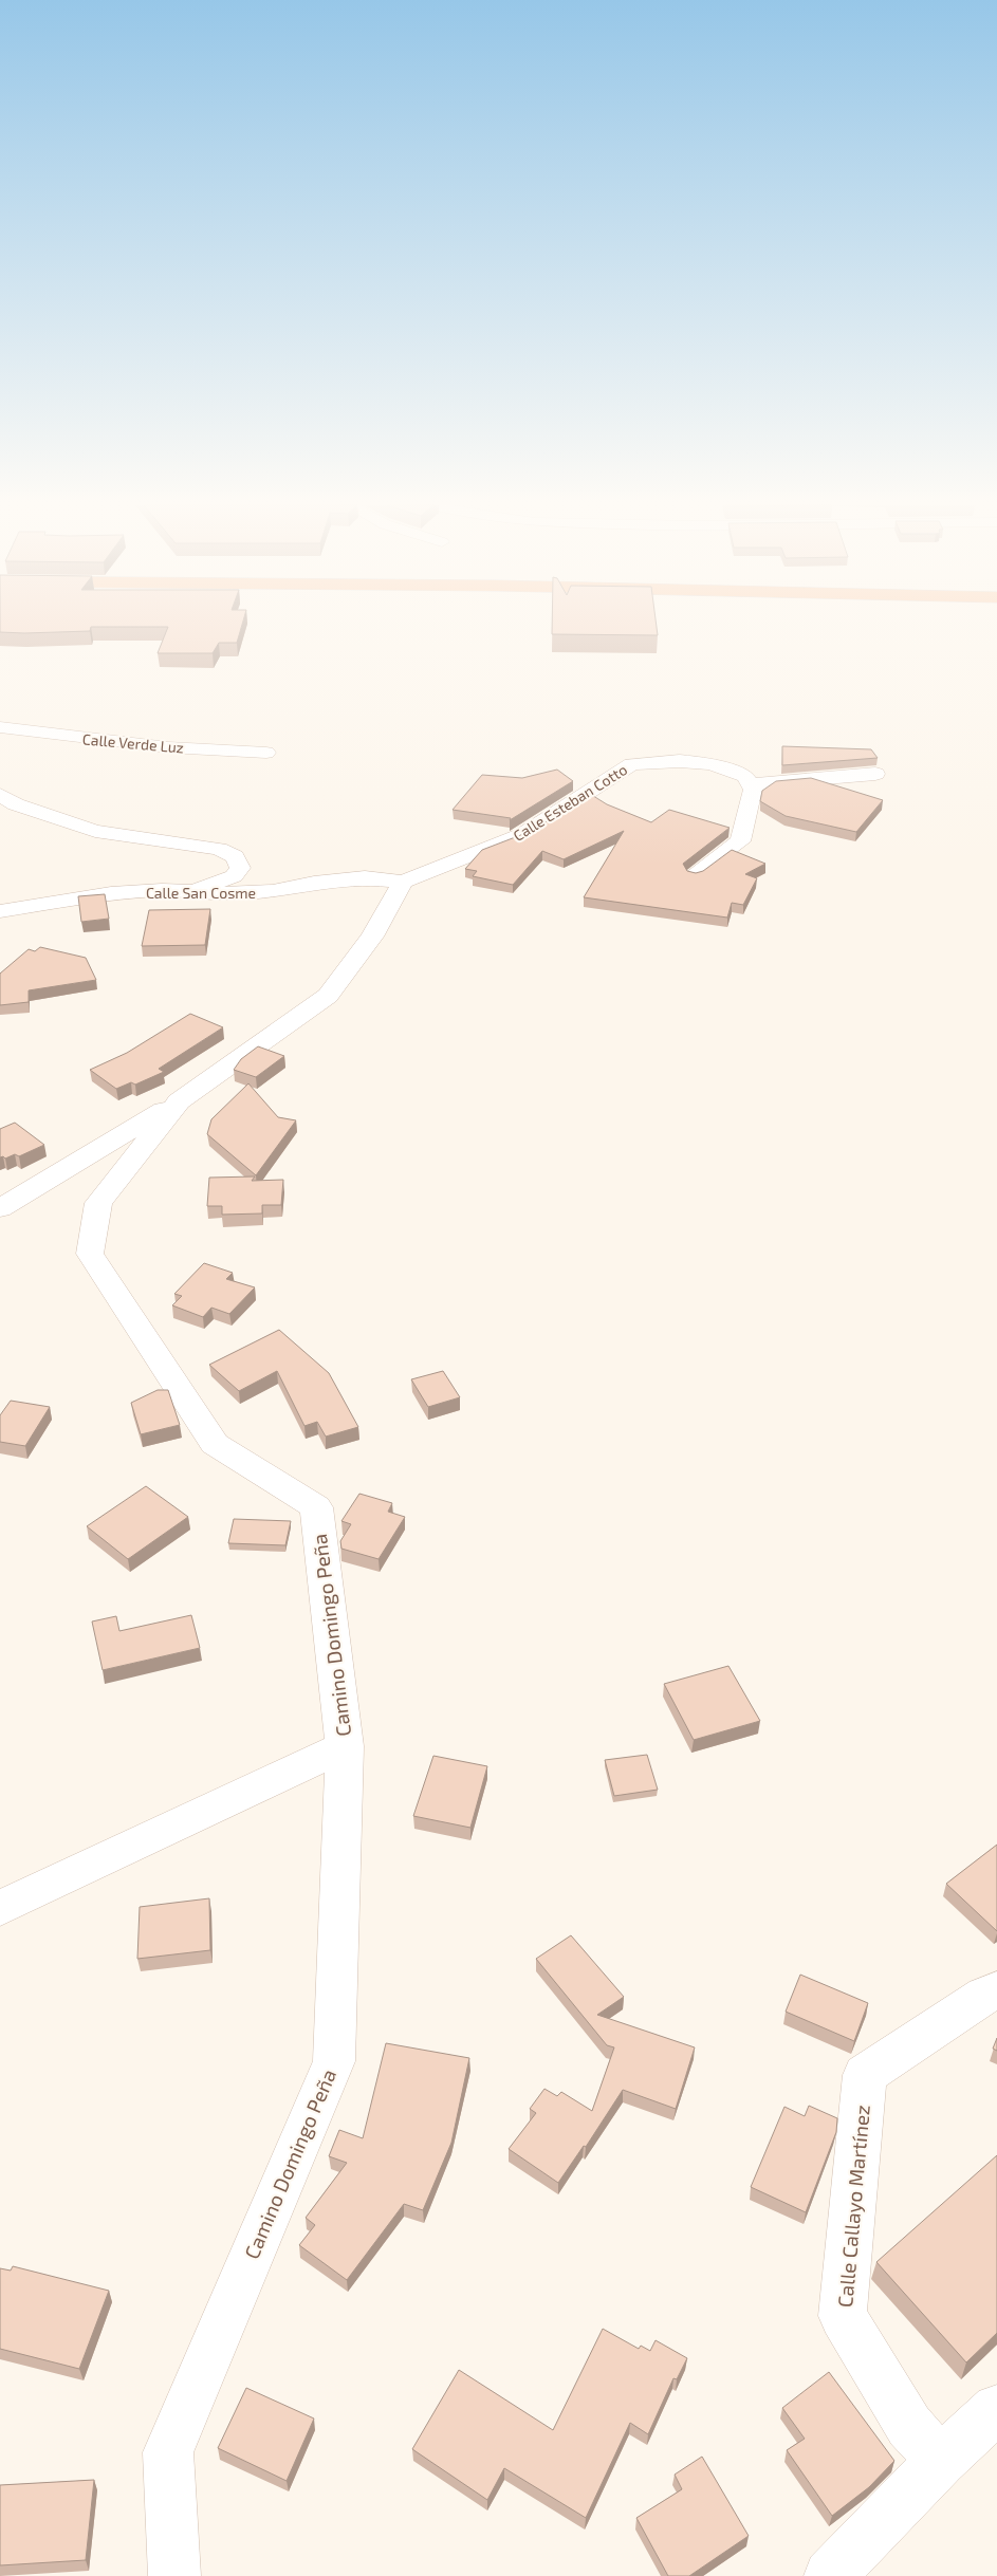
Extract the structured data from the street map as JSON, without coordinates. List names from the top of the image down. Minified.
{"streets":{"street":["Calle Verde Luz","Calle Esteban Cotto","Calle San Cosme","Camino Domingo Peña","Calle Callayo Martínez"]},"crossings":[["Calle Esteban Cotto","Calle San Cosme"],["Calle Esteban Cotto","Camino Domingo Peña"],["Calle San Cosme","Camino Domingo Peña"]]}
